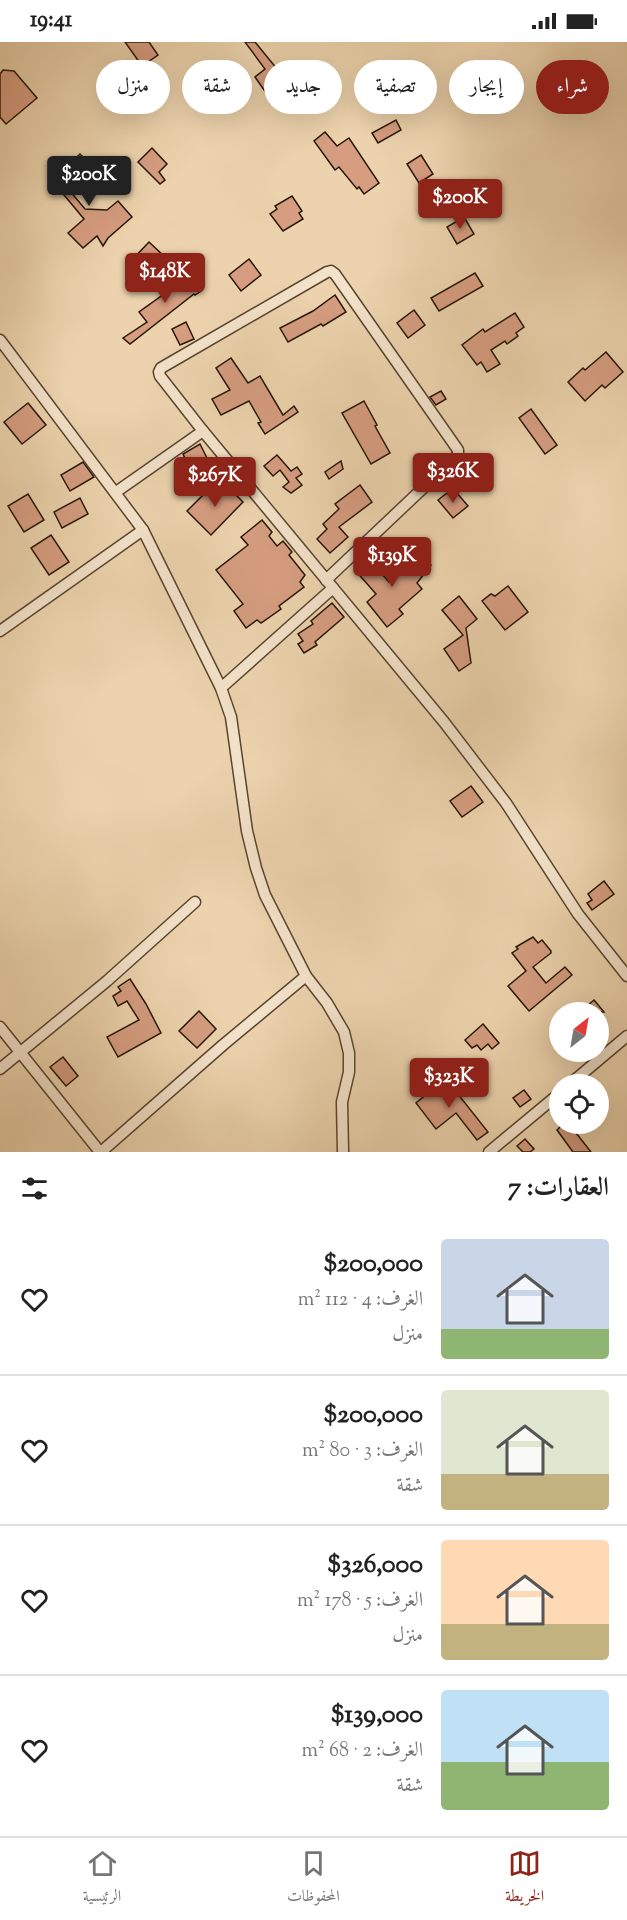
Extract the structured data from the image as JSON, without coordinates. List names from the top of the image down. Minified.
{"north":"top right","page":{"status":"19:41","chip":["شراء","إيجار","تصفية","جديد","شقة","منزل"],"price":["$200K","$200K","$148K","$326K","$267K","$139K","$323K"],"heading":"العقارات: 7","list":[{"name":"$200,000","note":"الغرف: 4 · 112 m² · منزل"},{"name":"$200,000","note":"الغرف: 3 · 80 m² · شقة"},{"name":"$326,000","note":"الغرف: 5 · 178 m² · منزل"},{"name":"$139,000","note":"الغرف: 2 · 68 m² · شقة"}],"tabs":["الخريطة","المحفوظات","الرئيسية"]}}
